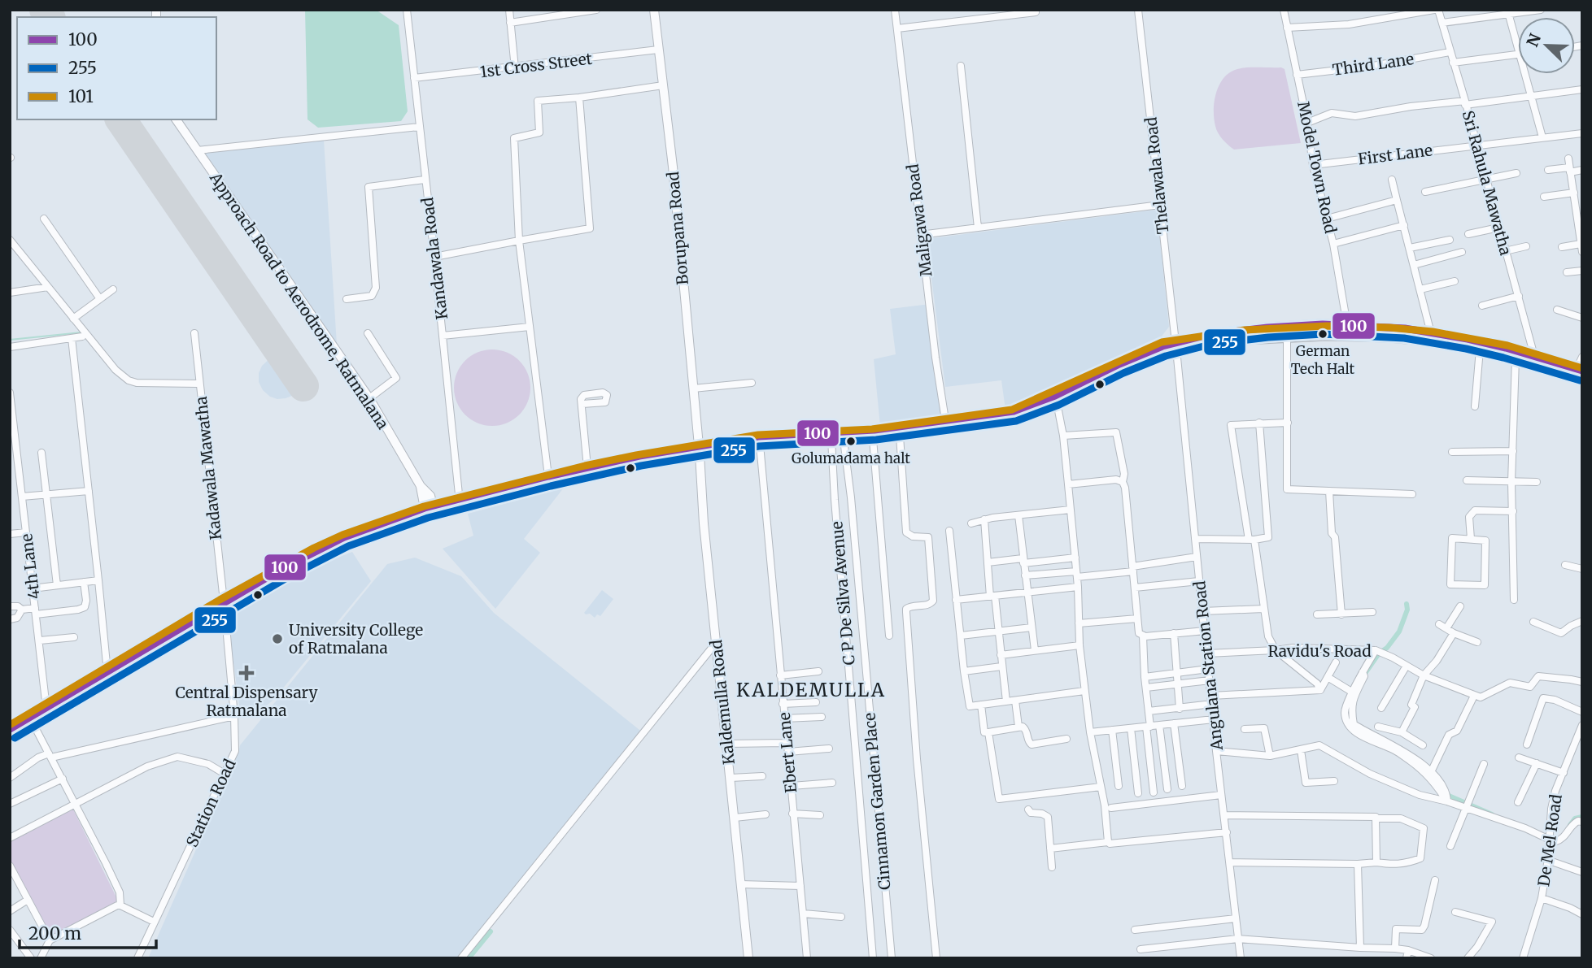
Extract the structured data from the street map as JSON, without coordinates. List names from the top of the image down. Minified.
{"streets":{"main road":["Borupana Road","Approach Road to Aerodrome, Ratmalana","Kaldemulla Road"],"street":["Third Lane","1st Cross Street","First Lane","Model Town Road","Thelawala Road","Sri Rahula Mawatha","Maligawa Road","Kandawala Road","Kadawala Mawatha","4th Lane","C P De Silva Avenue","Ravidu's Road","Angulana Station Road","Ebert Lane","Cinnamon Garden Place","Station Road","De Mel Road"]},"crossings":[["Third Lane","Model Town Road"],["Third Lane","Sri Rahula Mawatha"],["1st Cross Street","Borupana Road"],["1st Cross Street","Kandawala Road"],["First Lane","Model Town Road"],["First Lane","Sri Rahula Mawatha"],["Thelawala Road","Angulana Station Road"],["Borupana Road","Kaldemulla Road"],["Kadawala Mawatha","Station Road"],["Ravidu's Road","Angulana Station Road"]],"districts":["KALDEMULLA"],"places":{"other":["German Tech Halt","Golumadama halt","University College of Ratmalana"],"health":["Central Dispensary Ratmalana"]},"lines":["transit line 100","transit line 101","transit line 255"],"legend":["100","255","101"],"scale_bar":"200 m","north":"top left"}
